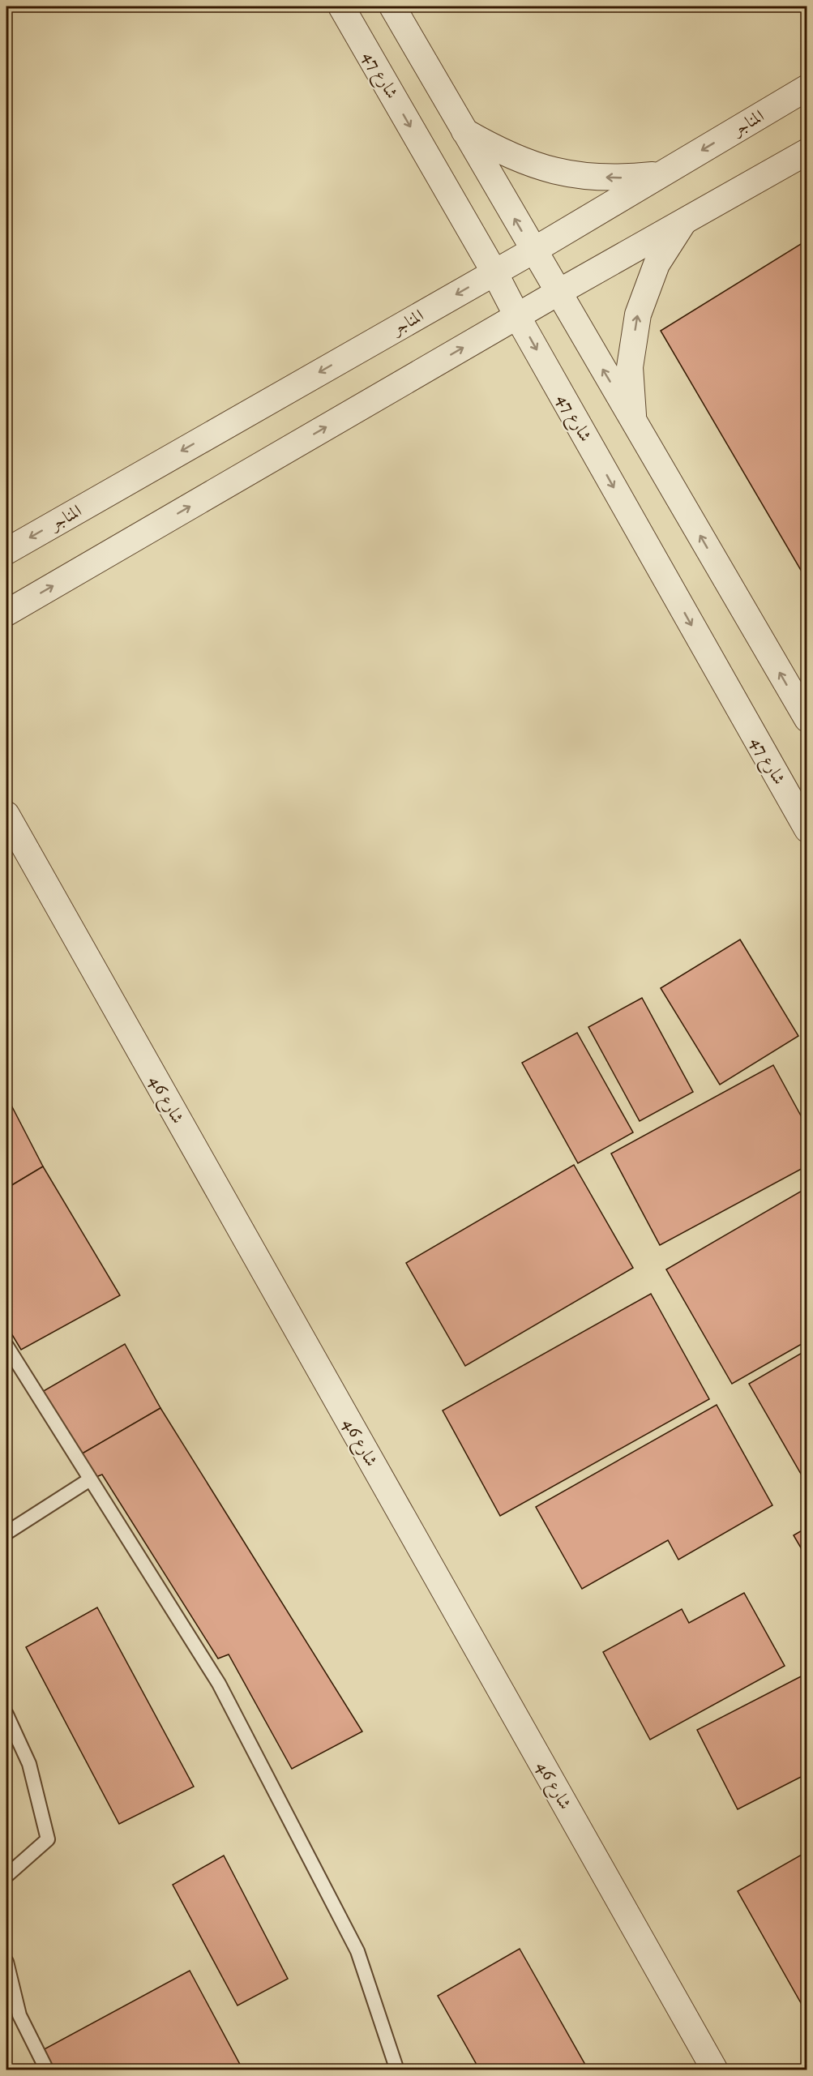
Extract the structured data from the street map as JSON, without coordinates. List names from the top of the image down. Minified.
{"streets":{"street":["شارع 47","المناجر","شارع 46"]},"crossings":[["شارع 47","المناجر"]]}
